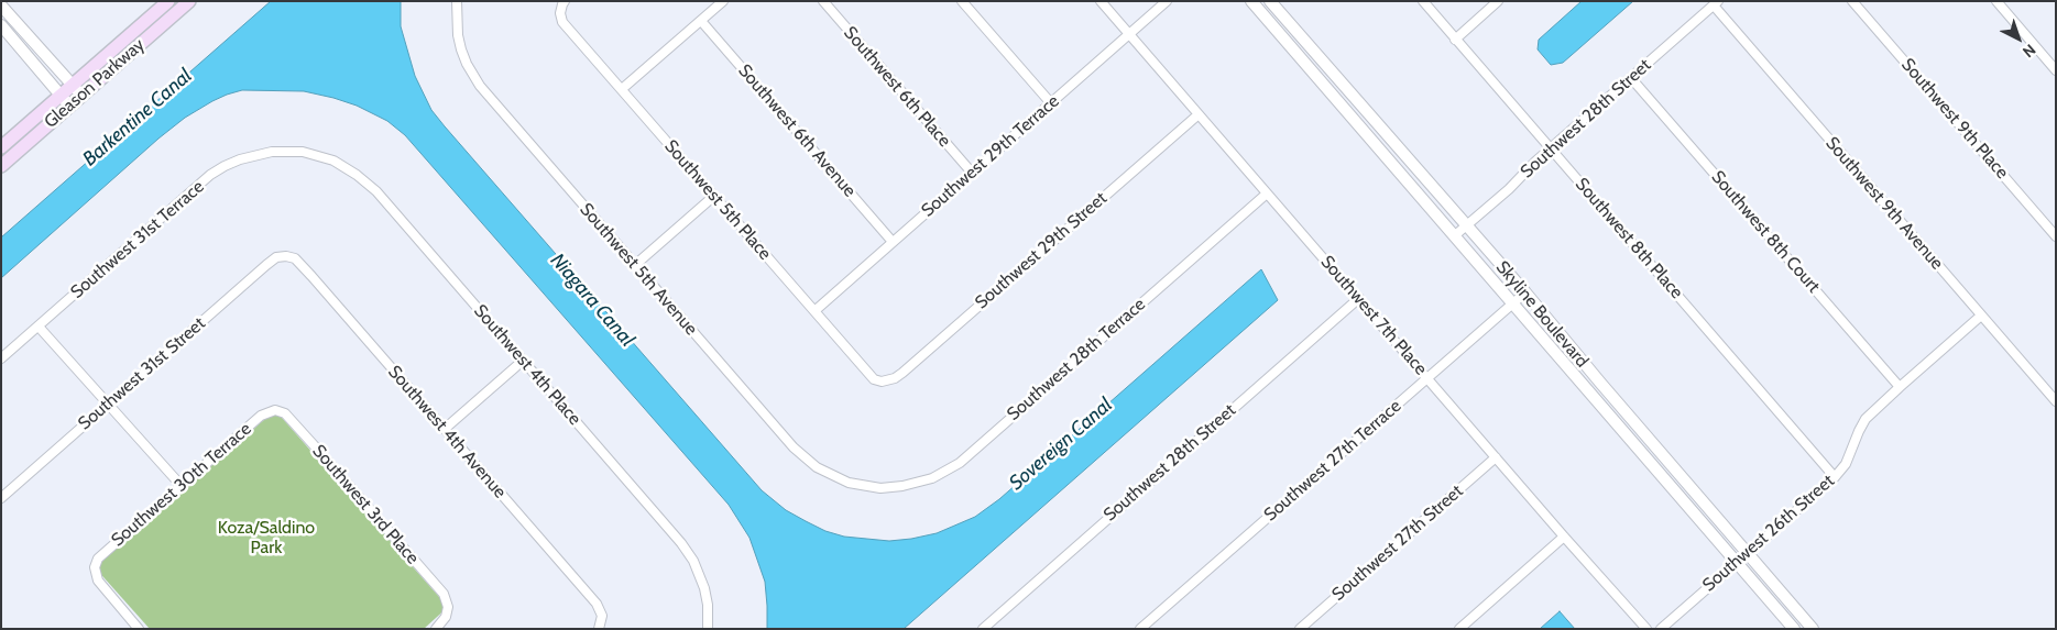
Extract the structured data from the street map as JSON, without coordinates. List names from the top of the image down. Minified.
{"streets":{"main road":["Gleason Parkway"],"street":["Southwest 6th Place","Southwest 28th Street","Southwest 9th Place","Southwest 6th Avenue","Southwest 29th Terrace","Southwest 5th Place","Southwest 9th Avenue","Southwest 8th Court","Southwest 8th Place","Southwest 31st Terrace","Southwest 29th Street","Southwest 5th Avenue","Skyline Boulevard","Southwest 7th Place","Southwest 28th Terrace","Southwest 4th Place","Southwest 31st Street","Southwest 4th Avenue","Southwest 27th Terrace","Southwest 30th Terrace","Southwest 3rd Place","Southwest 26th Street","Southwest 27th Street"]},"crossings":[["Southwest 6th Place","Southwest 29th Terrace"],["Southwest 28th Street","Southwest 9th Avenue"],["Southwest 28th Street","Southwest 8th Court"],["Southwest 28th Street","Southwest 8th Place"],["Southwest 28th Street","Skyline Boulevard"],["Southwest 28th Street","Southwest 7th Place"],["Southwest 6th Avenue","Southwest 29th Terrace"],["Southwest 29th Terrace","Southwest 5th Place"],["Southwest 29th Terrace","Southwest 7th Place"],["Southwest 5th Place","Southwest 29th Street"],["Southwest 9th Avenue","Southwest 26th Street"],["Southwest 8th Court","Southwest 26th Street"],["Southwest 8th Place","Southwest 26th Street"],["Southwest 31st Terrace","Southwest 4th Place"],["Southwest 29th Street","Southwest 7th Place"],["Southwest 5th Avenue","Southwest 28th Terrace"],["Skyline Boulevard","Southwest 27th Terrace"],["Skyline Boulevard","Southwest 26th Street"],["Southwest 7th Place","Southwest 28th Terrace"],["Southwest 7th Place","Southwest 27th Terrace"],["Southwest 7th Place","Southwest 27th Street"],["Southwest 31st Street","Southwest 4th Avenue"],["Southwest 30th Terrace","Southwest 3rd Place"]],"water":["Barkentine Canal","Niagara Canal","Sovereign Canal"],"parks":["Koza/Saldino Park"],"north":"bottom right"}
